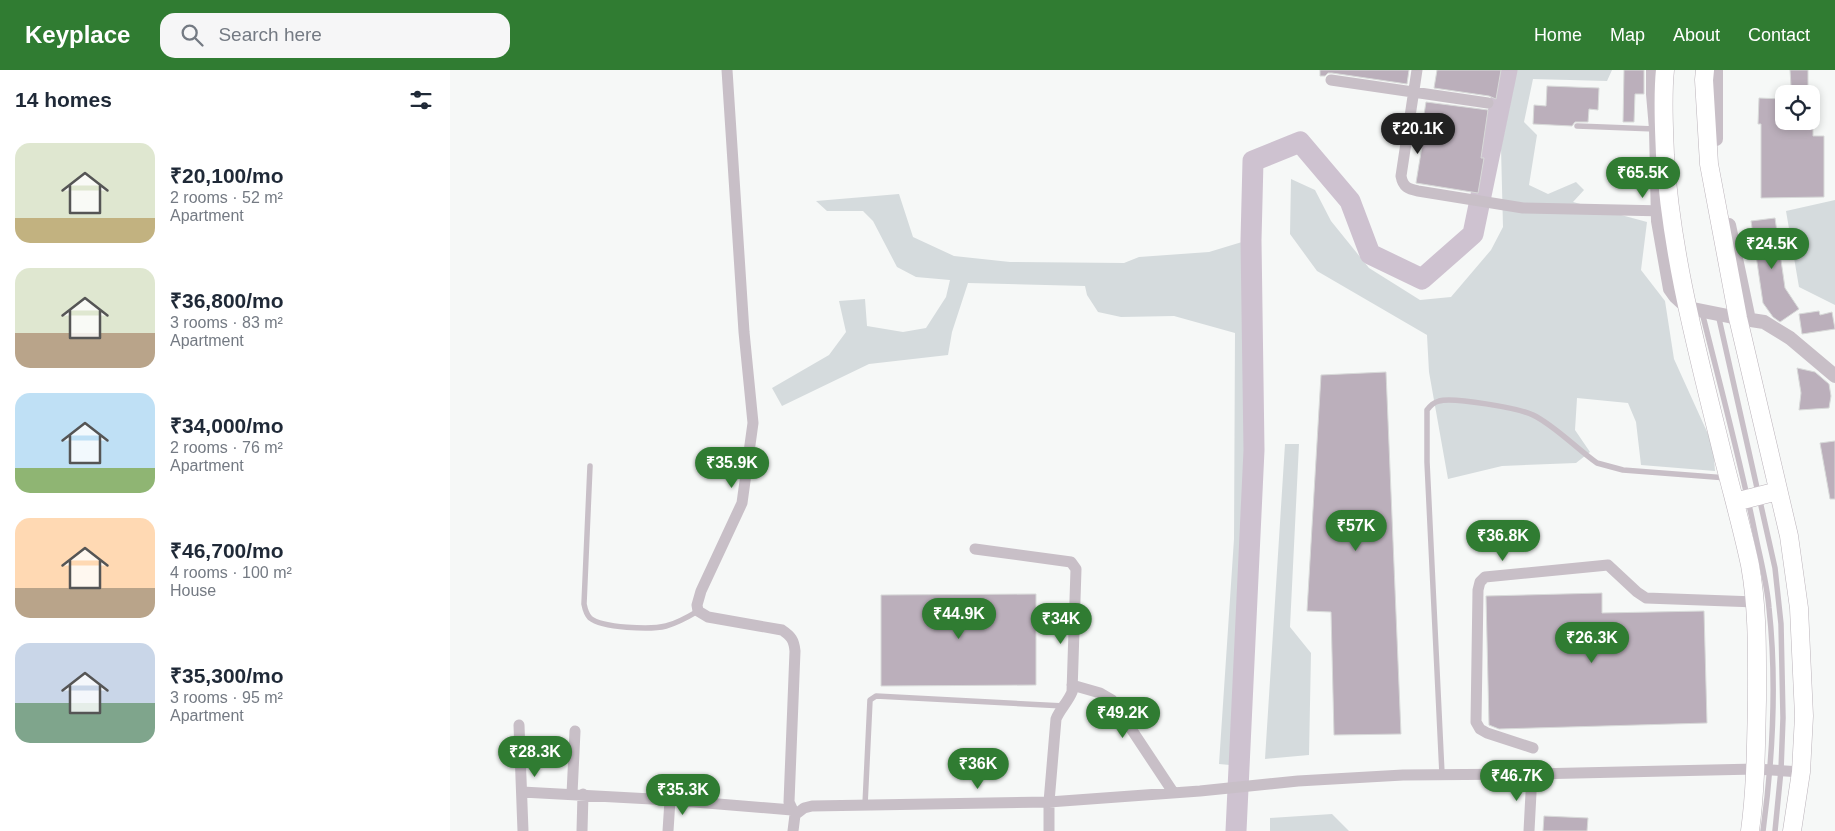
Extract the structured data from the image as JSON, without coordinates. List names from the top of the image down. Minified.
{"page":{"header":"Keyplace","search":"Search here","nav":["Home","Map","About","Contact"],"heading":"14 homes","price":["₹20.1K","₹65.5K","₹24.5K","₹35.9K","₹57K","₹36.8K","₹44.9K","₹34K","₹26.3K","₹49.2K","₹28.3K","₹36K","₹46.7K","₹35.3K"],"list":[{"name":"₹20,100/mo","note":"2 rooms · 52 m² · Apartment"},{"name":"₹36,800/mo","note":"3 rooms · 83 m² · Apartment"},{"name":"₹34,000/mo","note":"2 rooms · 76 m² · Apartment"},{"name":"₹46,700/mo","note":"4 rooms · 100 m² · House"},{"name":"₹35,300/mo","note":"3 rooms · 95 m² · Apartment"}]}}
